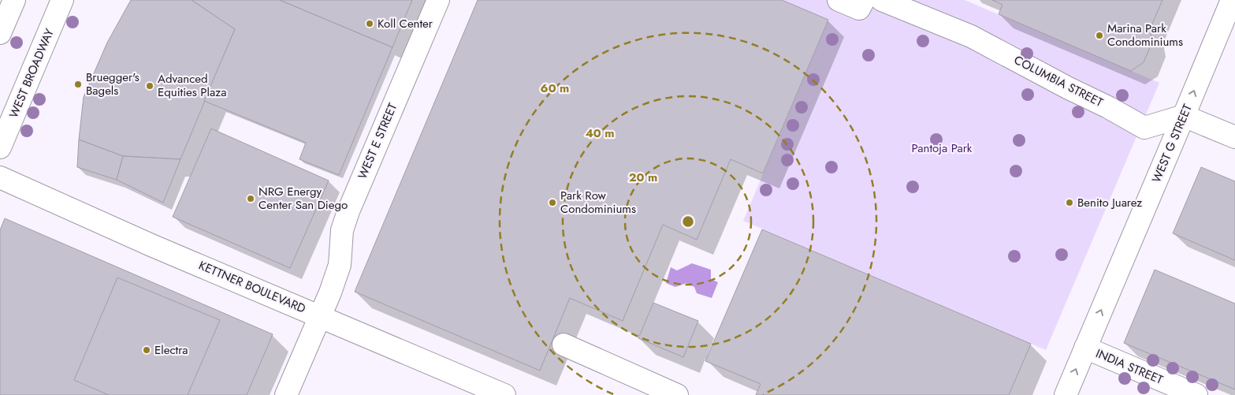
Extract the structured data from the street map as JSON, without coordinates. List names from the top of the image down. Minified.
{"streets":{"main road":["WEST BROADWAY","COLUMBIA STREET","WEST E STREET","WEST G STREET","KETTNER BOULEVARD","INDIA STREET"]},"crossings":[["COLUMBIA STREET","WEST G STREET"],["WEST E STREET","KETTNER BOULEVARD"],["WEST G STREET","INDIA STREET"]],"one_way":["WEST G STREET"],"parks":["Pantoja Park"],"places":["Koll Center","Marina Park Condominiums","Bruegger's Bagels","Advanced Equities Plaza","NRG Energy Center San Diego","Park Row Condominiums","Benito Juarez","Electra"],"rings":["60 m","40 m","20 m"]}
